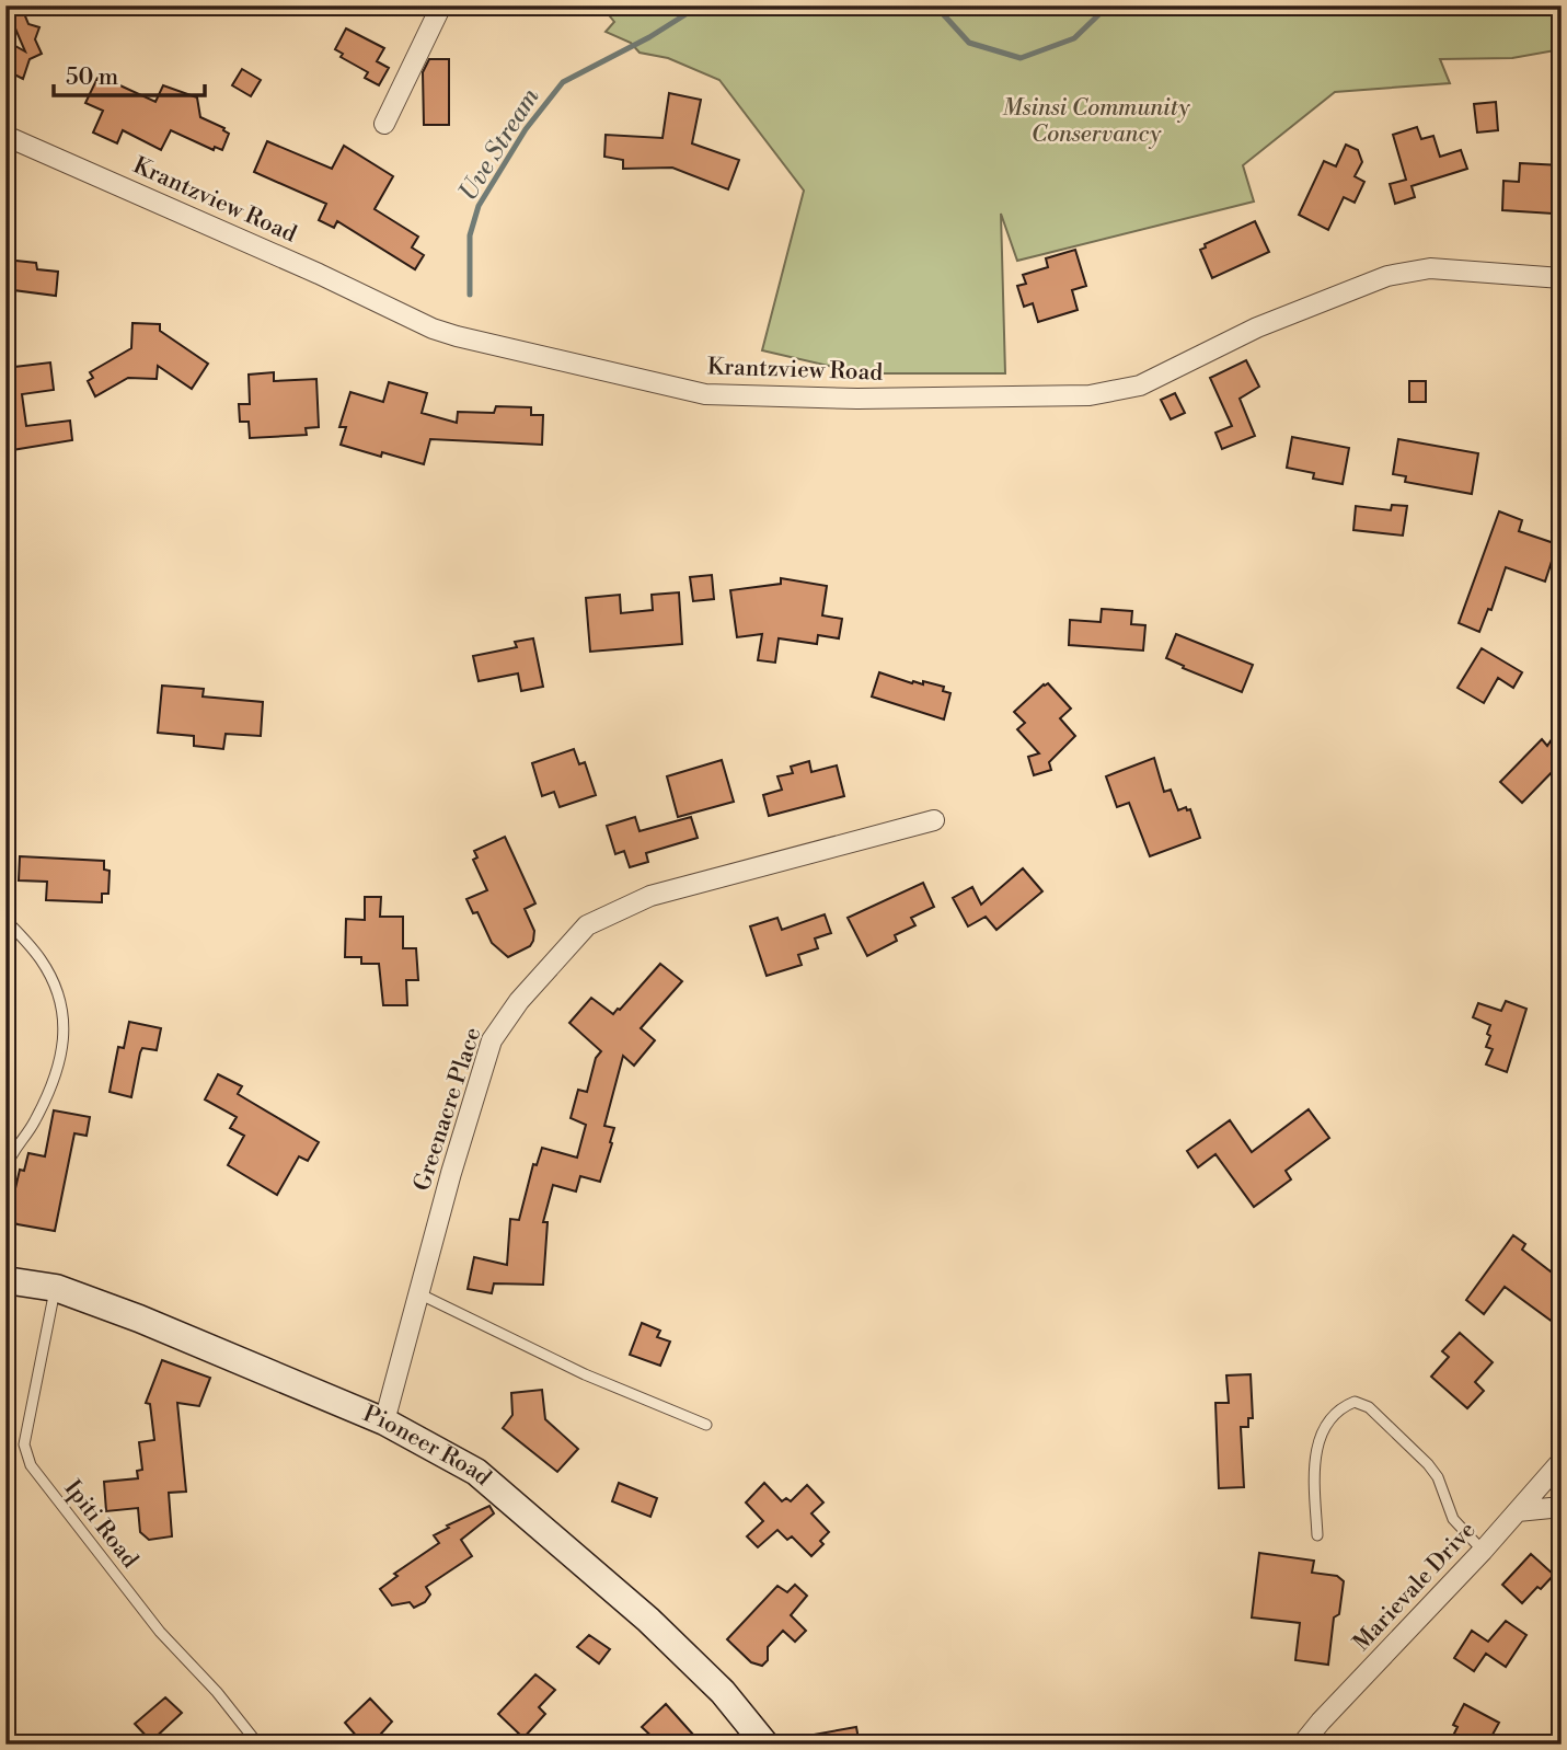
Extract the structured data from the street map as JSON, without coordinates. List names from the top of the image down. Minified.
{"streets":{"main road":["Pioneer Road"],"street":["Krantzview Road","Greenacre Place","Marievale Drive"],"lane":["Ipiti Road"]},"crossings":[["Greenacre Place","Pioneer Road"],["Pioneer Road","Ipiti Road"]],"water":["Uve Stream"],"parks":["Msinsi Community Conservancy"],"scale_bar":"50 m"}
